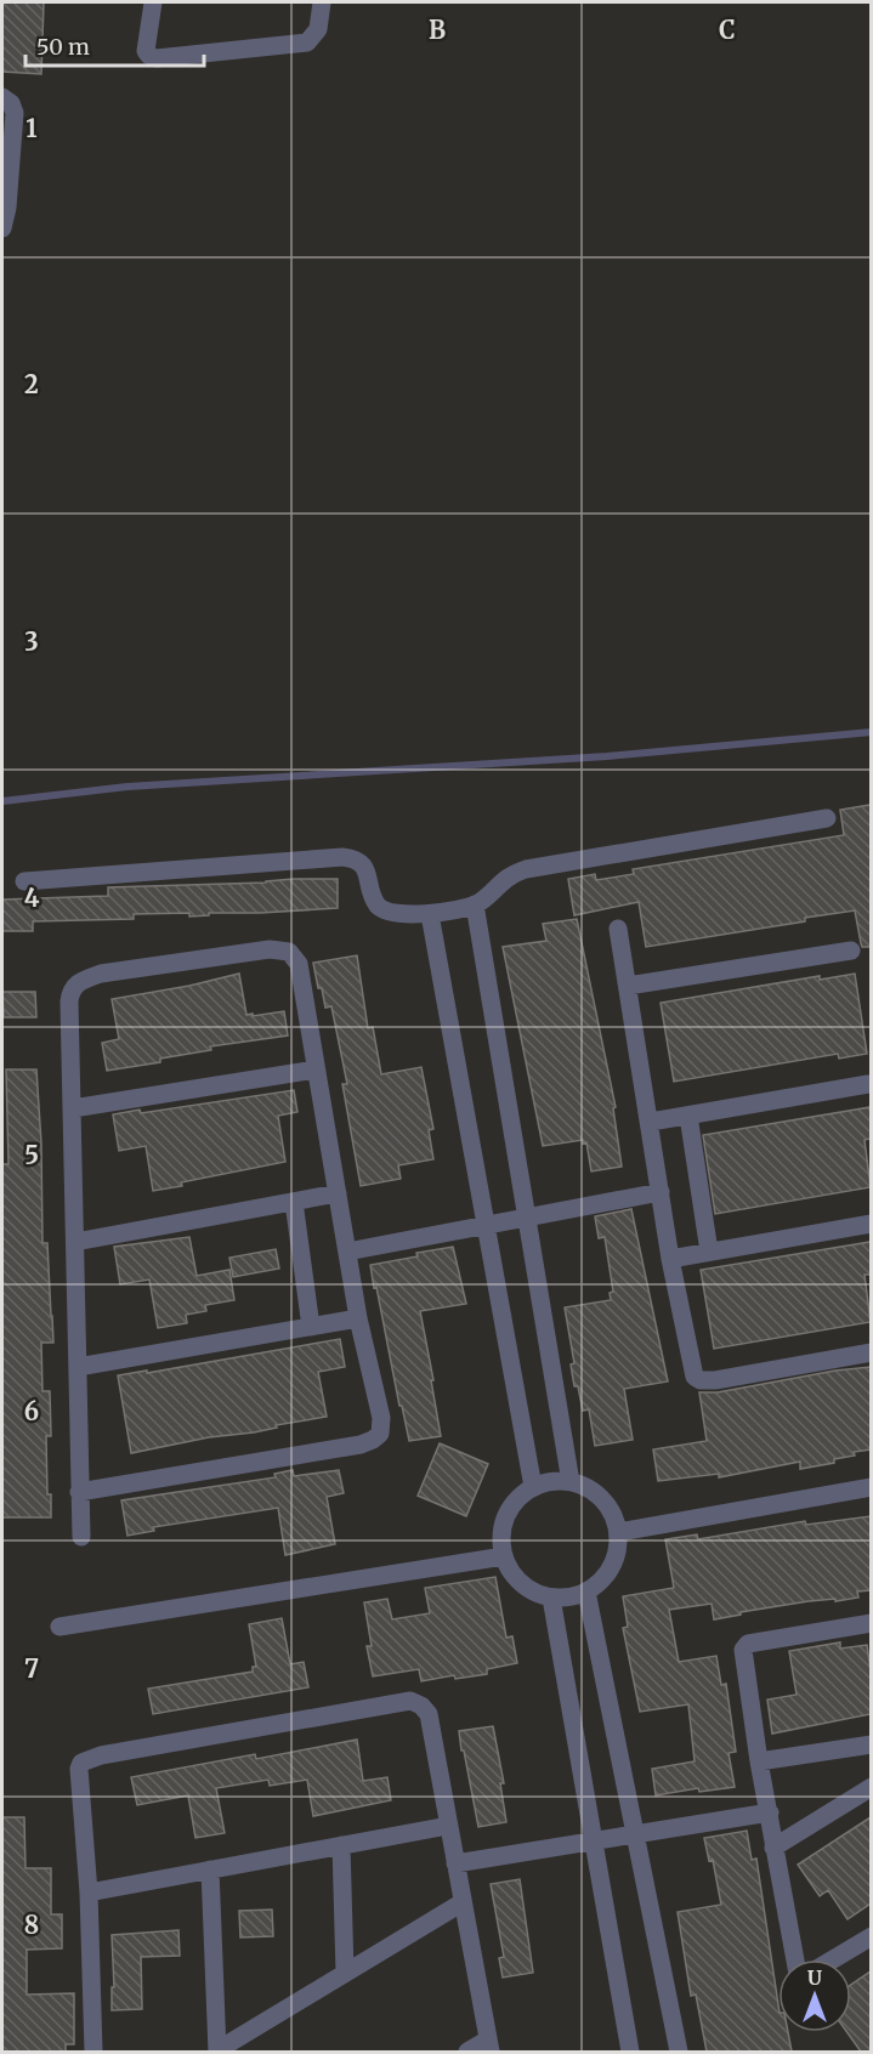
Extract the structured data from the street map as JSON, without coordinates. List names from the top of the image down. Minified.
{"scale_bar":"50 m","north":"top","grid":{"columns":["B","C"],"rows":["1","2","3","4","5","6","7","8"]}}
